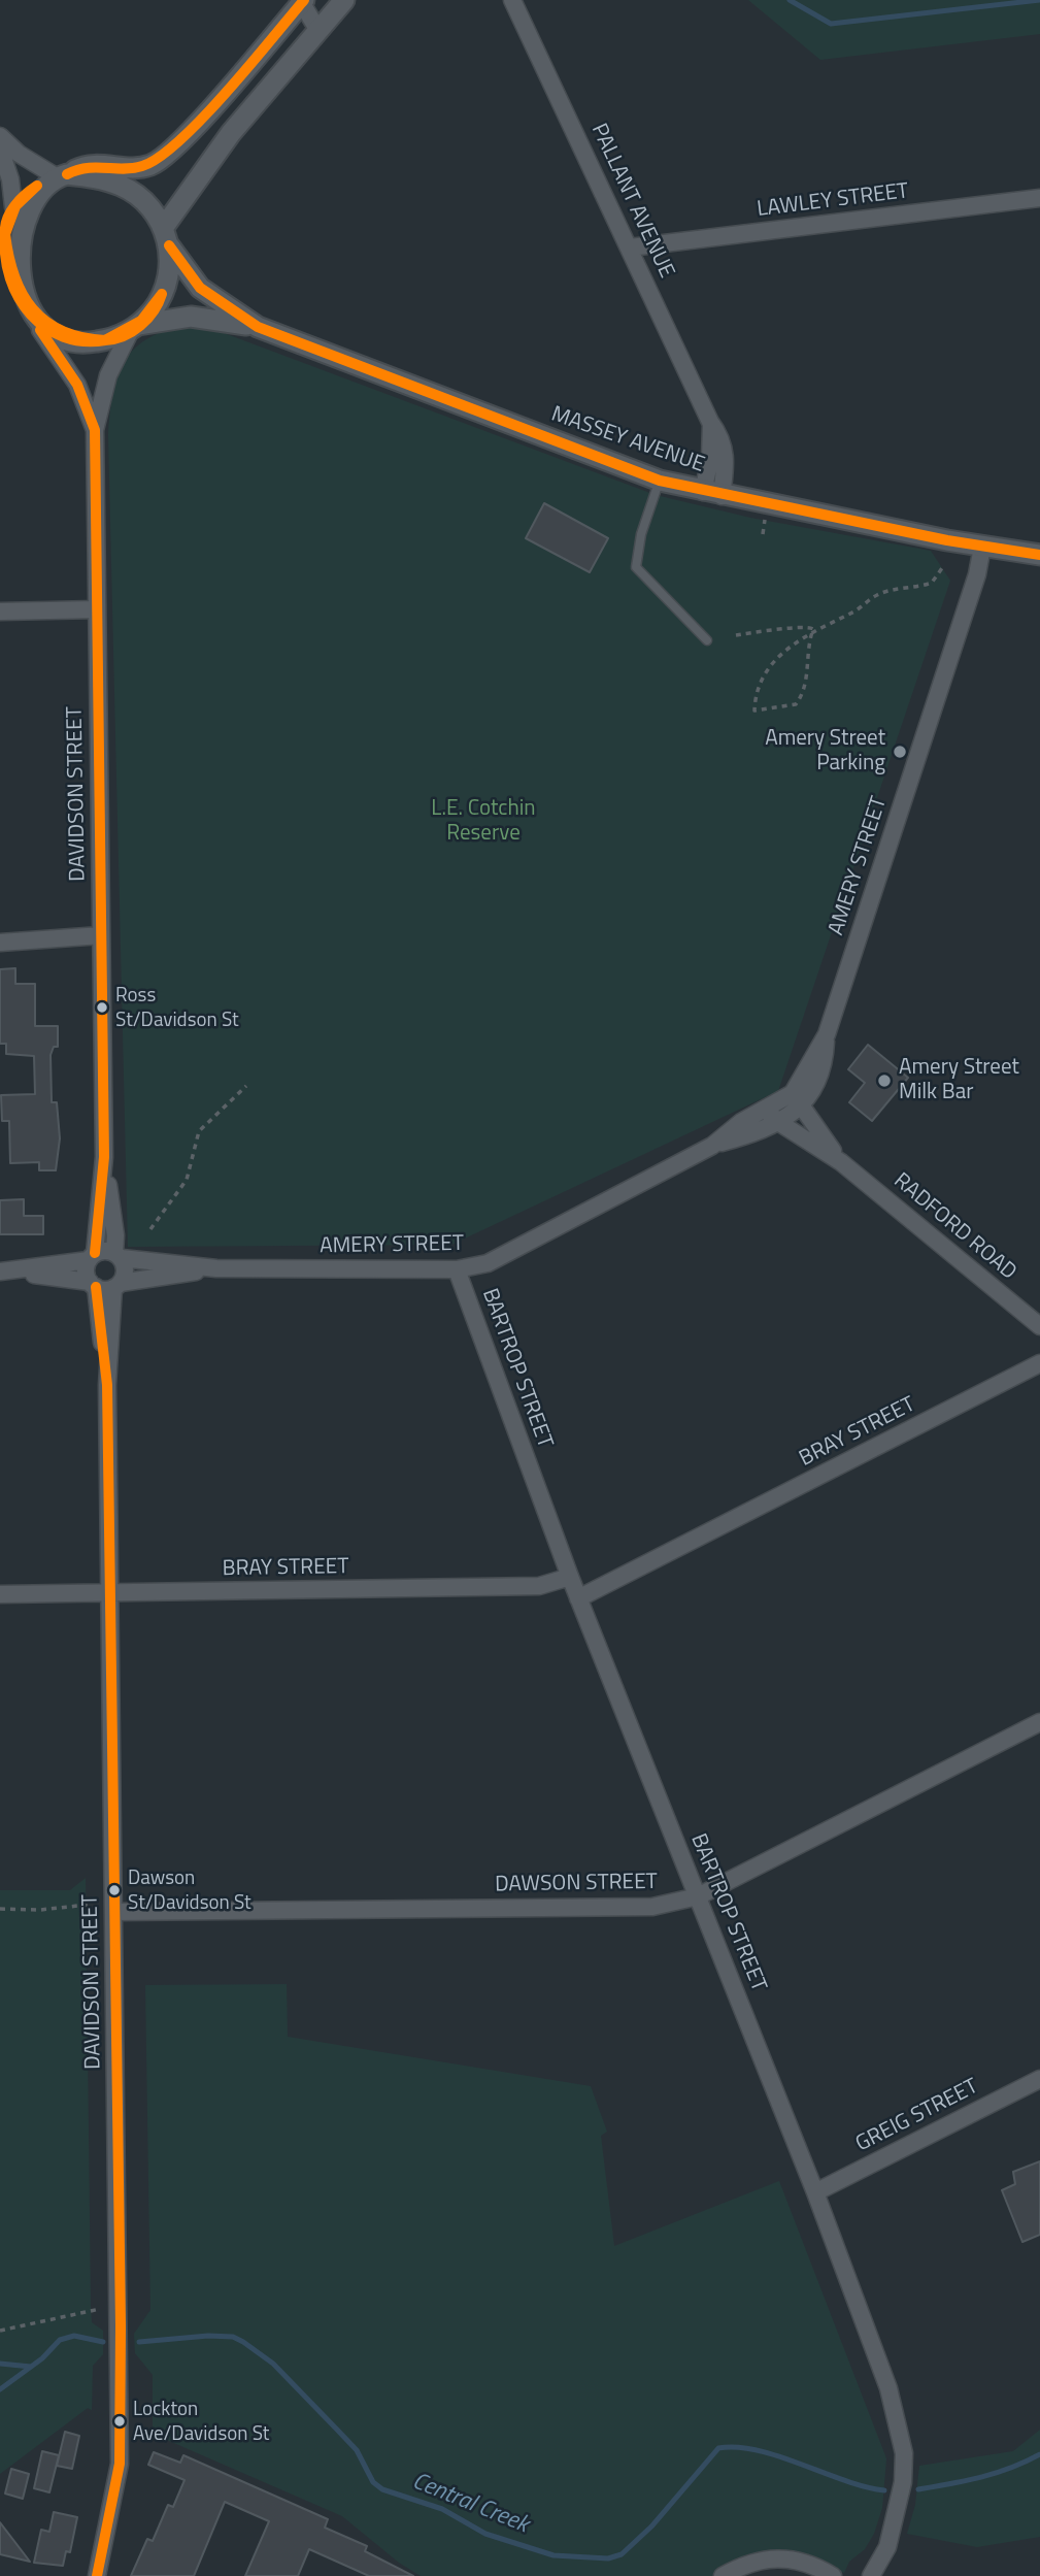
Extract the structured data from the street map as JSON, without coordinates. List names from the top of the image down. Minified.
{"streets":{"street":["PALLANT AVENUE","LAWLEY STREET","MASSEY AVENUE","DAVIDSON STREET","AMERY STREET","RADFORD ROAD","BARTROP STREET","BRAY STREET","DAWSON STREET","GREIG STREET"]},"crossings":[["PALLANT AVENUE","LAWLEY STREET"],["PALLANT AVENUE","MASSEY AVENUE"],["MASSEY AVENUE","DAVIDSON STREET"],["MASSEY AVENUE","AMERY STREET"],["DAVIDSON STREET","AMERY STREET"],["DAVIDSON STREET","BRAY STREET"],["DAVIDSON STREET","DAWSON STREET"],["AMERY STREET","RADFORD ROAD"],["AMERY STREET","BARTROP STREET"],["BARTROP STREET","BRAY STREET"],["BARTROP STREET","DAWSON STREET"],["BARTROP STREET","GREIG STREET"]],"water":["Central Creek"],"parks":["L.E. Cotchin Reserve"],"places":["Amery Street Parking","Ross St/Davidson St","Amery Street Milk Bar","Dawson St/Davidson St","Lockton Ave/Davidson St"]}
